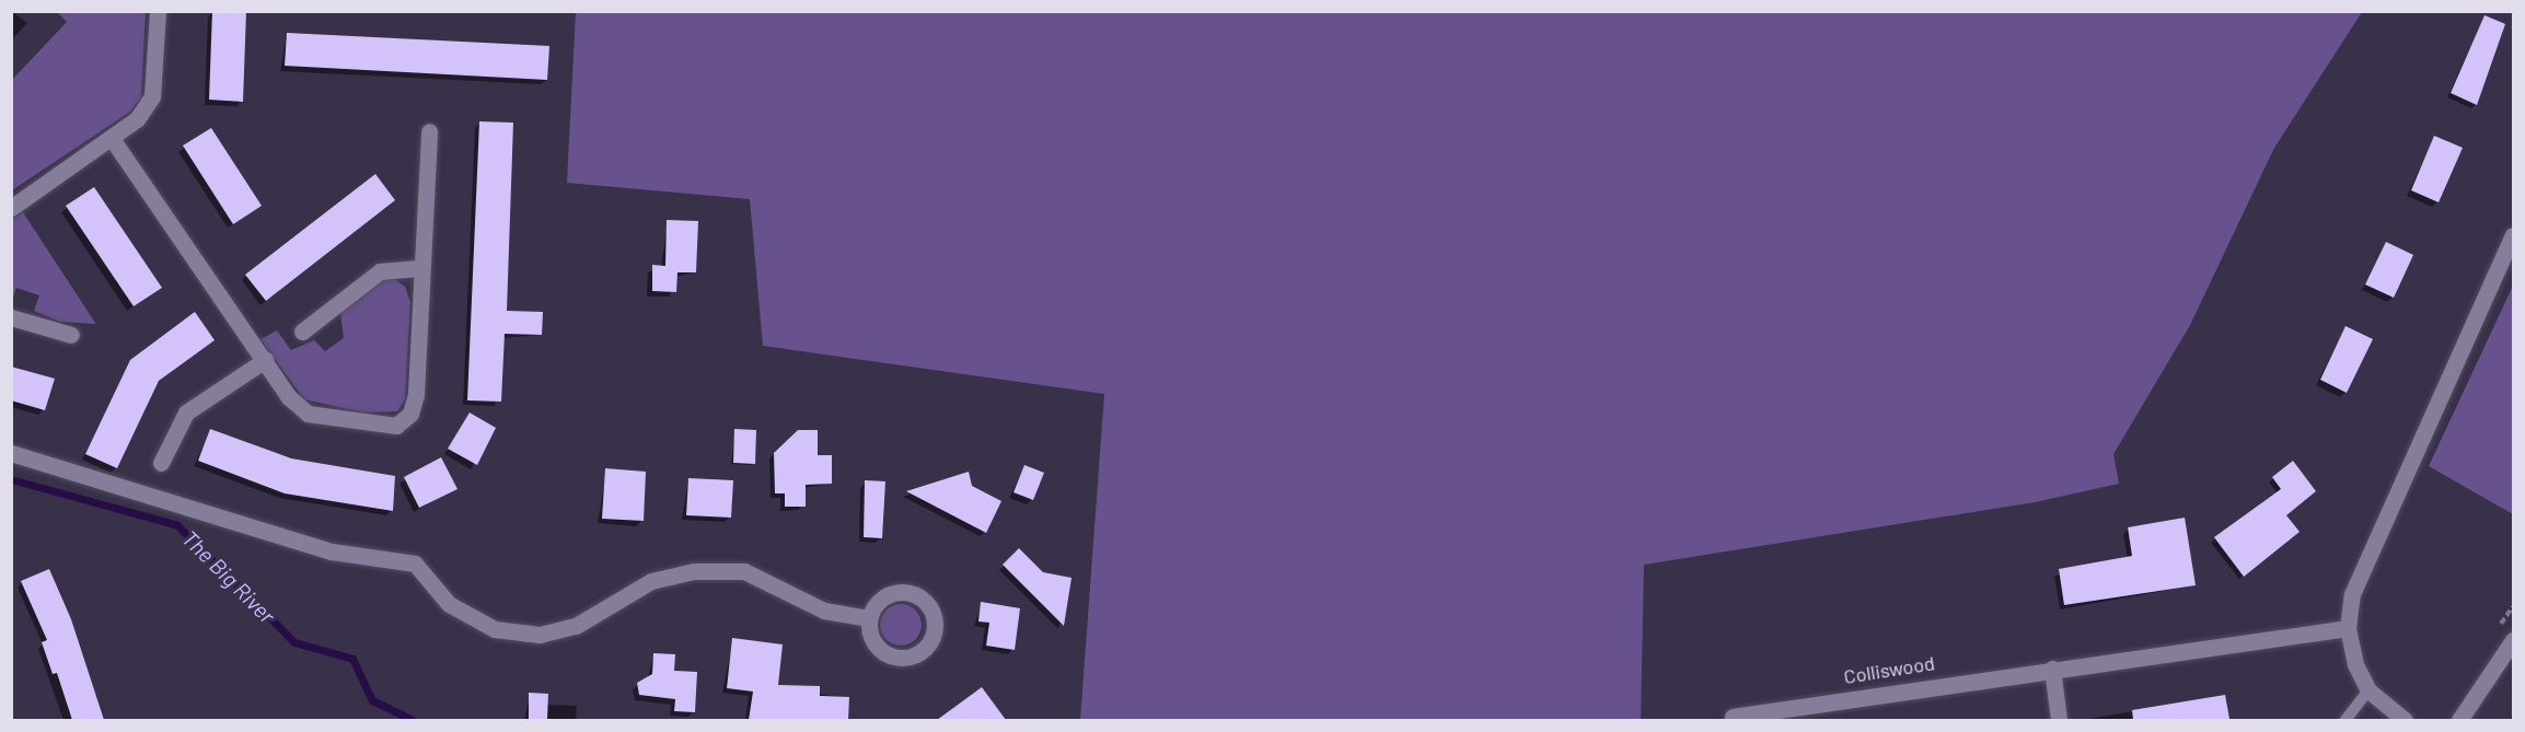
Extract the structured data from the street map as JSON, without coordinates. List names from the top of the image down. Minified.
{"streets":{"street":["Colliswood"]},"water":["The Big River"]}
